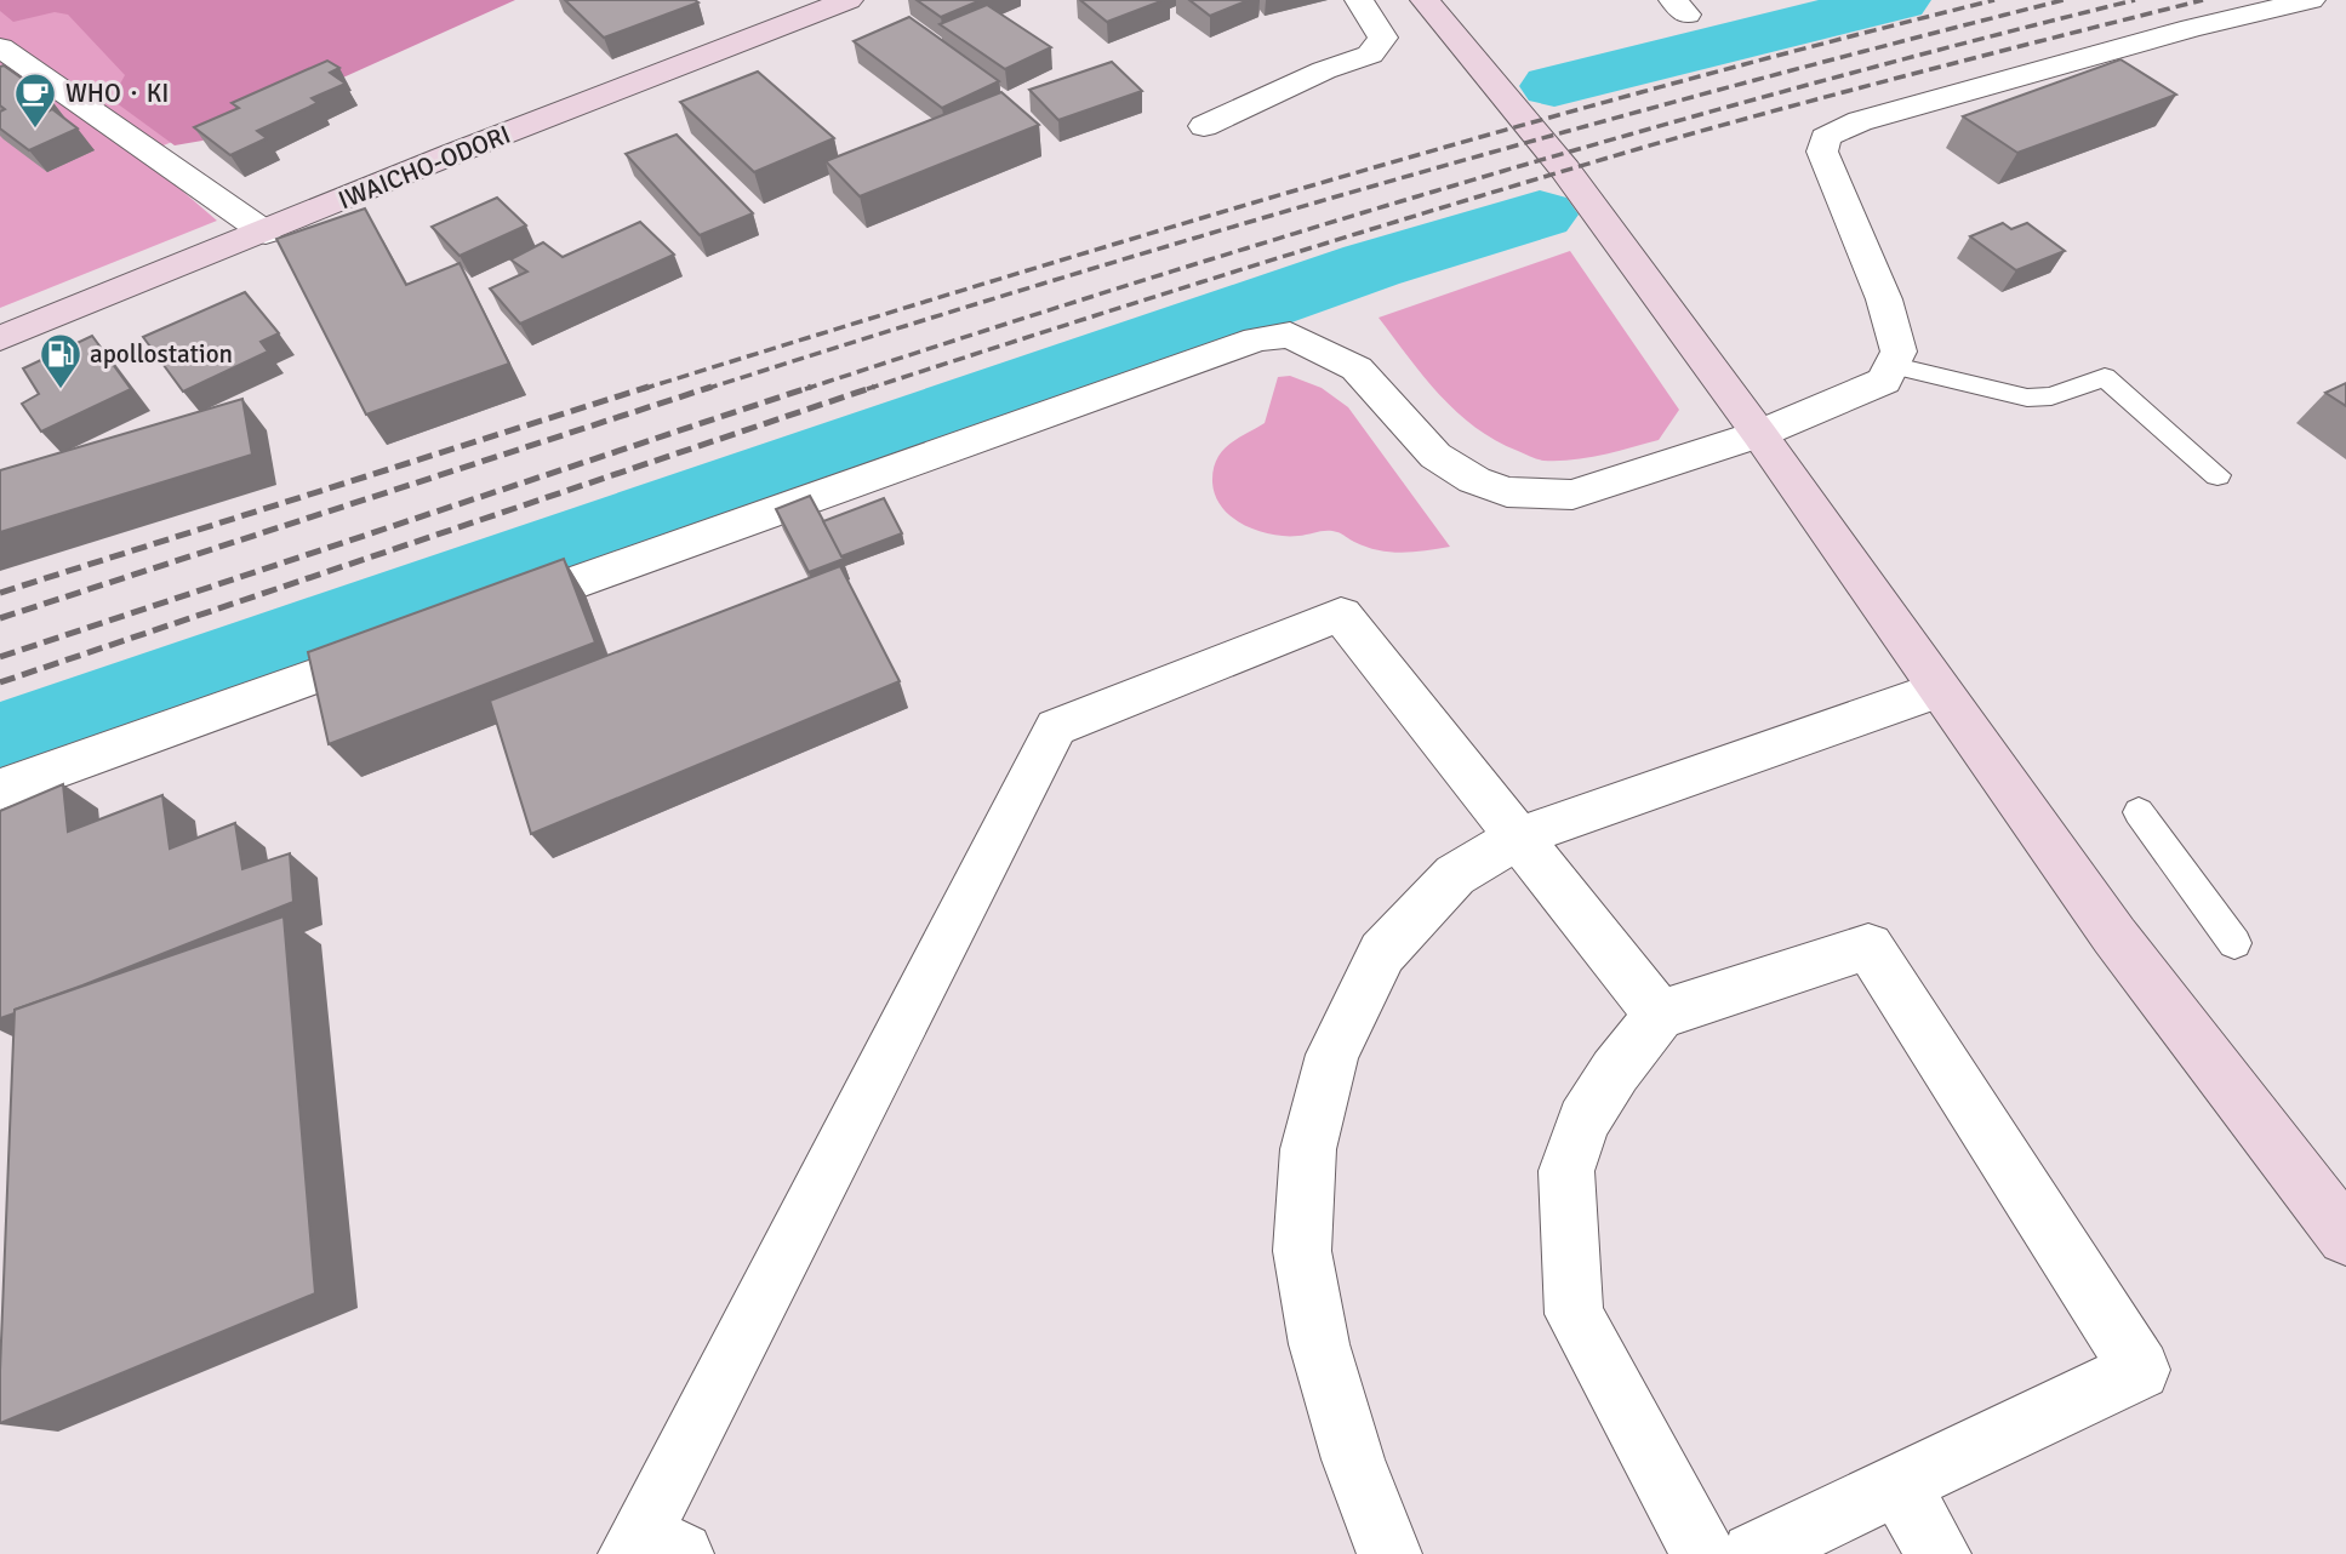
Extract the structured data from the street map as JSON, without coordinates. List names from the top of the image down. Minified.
{"streets":{"street":["IWAICHO-ODORI"]},"places":{"cafe":["WHO・KI"],"fuel station":["apollostation"]}}
